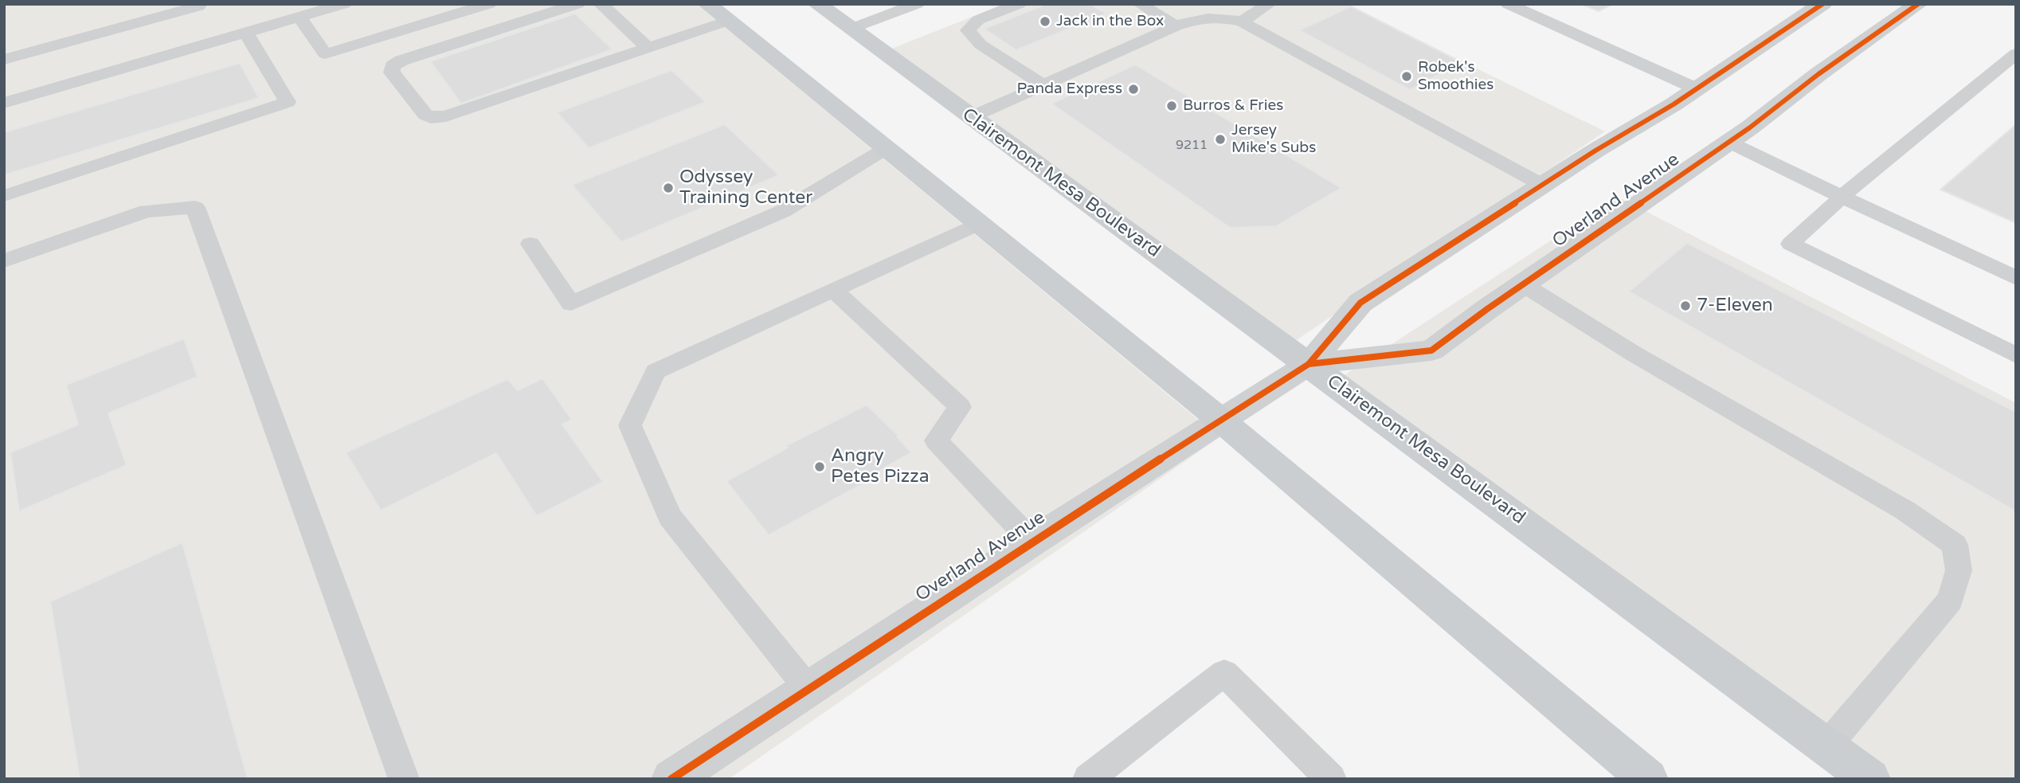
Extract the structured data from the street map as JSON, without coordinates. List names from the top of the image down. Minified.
{"streets":{"main road":["Clairemont Mesa Boulevard"],"street":["Overland Avenue"]},"crossings":[["Clairemont Mesa Boulevard","Overland Avenue"]],"places":["Jack in the Box","Robek's Smoothies","Panda Express","Burros & Fries","Jersey Mike's Subs","Odyssey Training Center","7-Eleven","Angry Petes Pizza"],"house_numbers":["9211"]}
